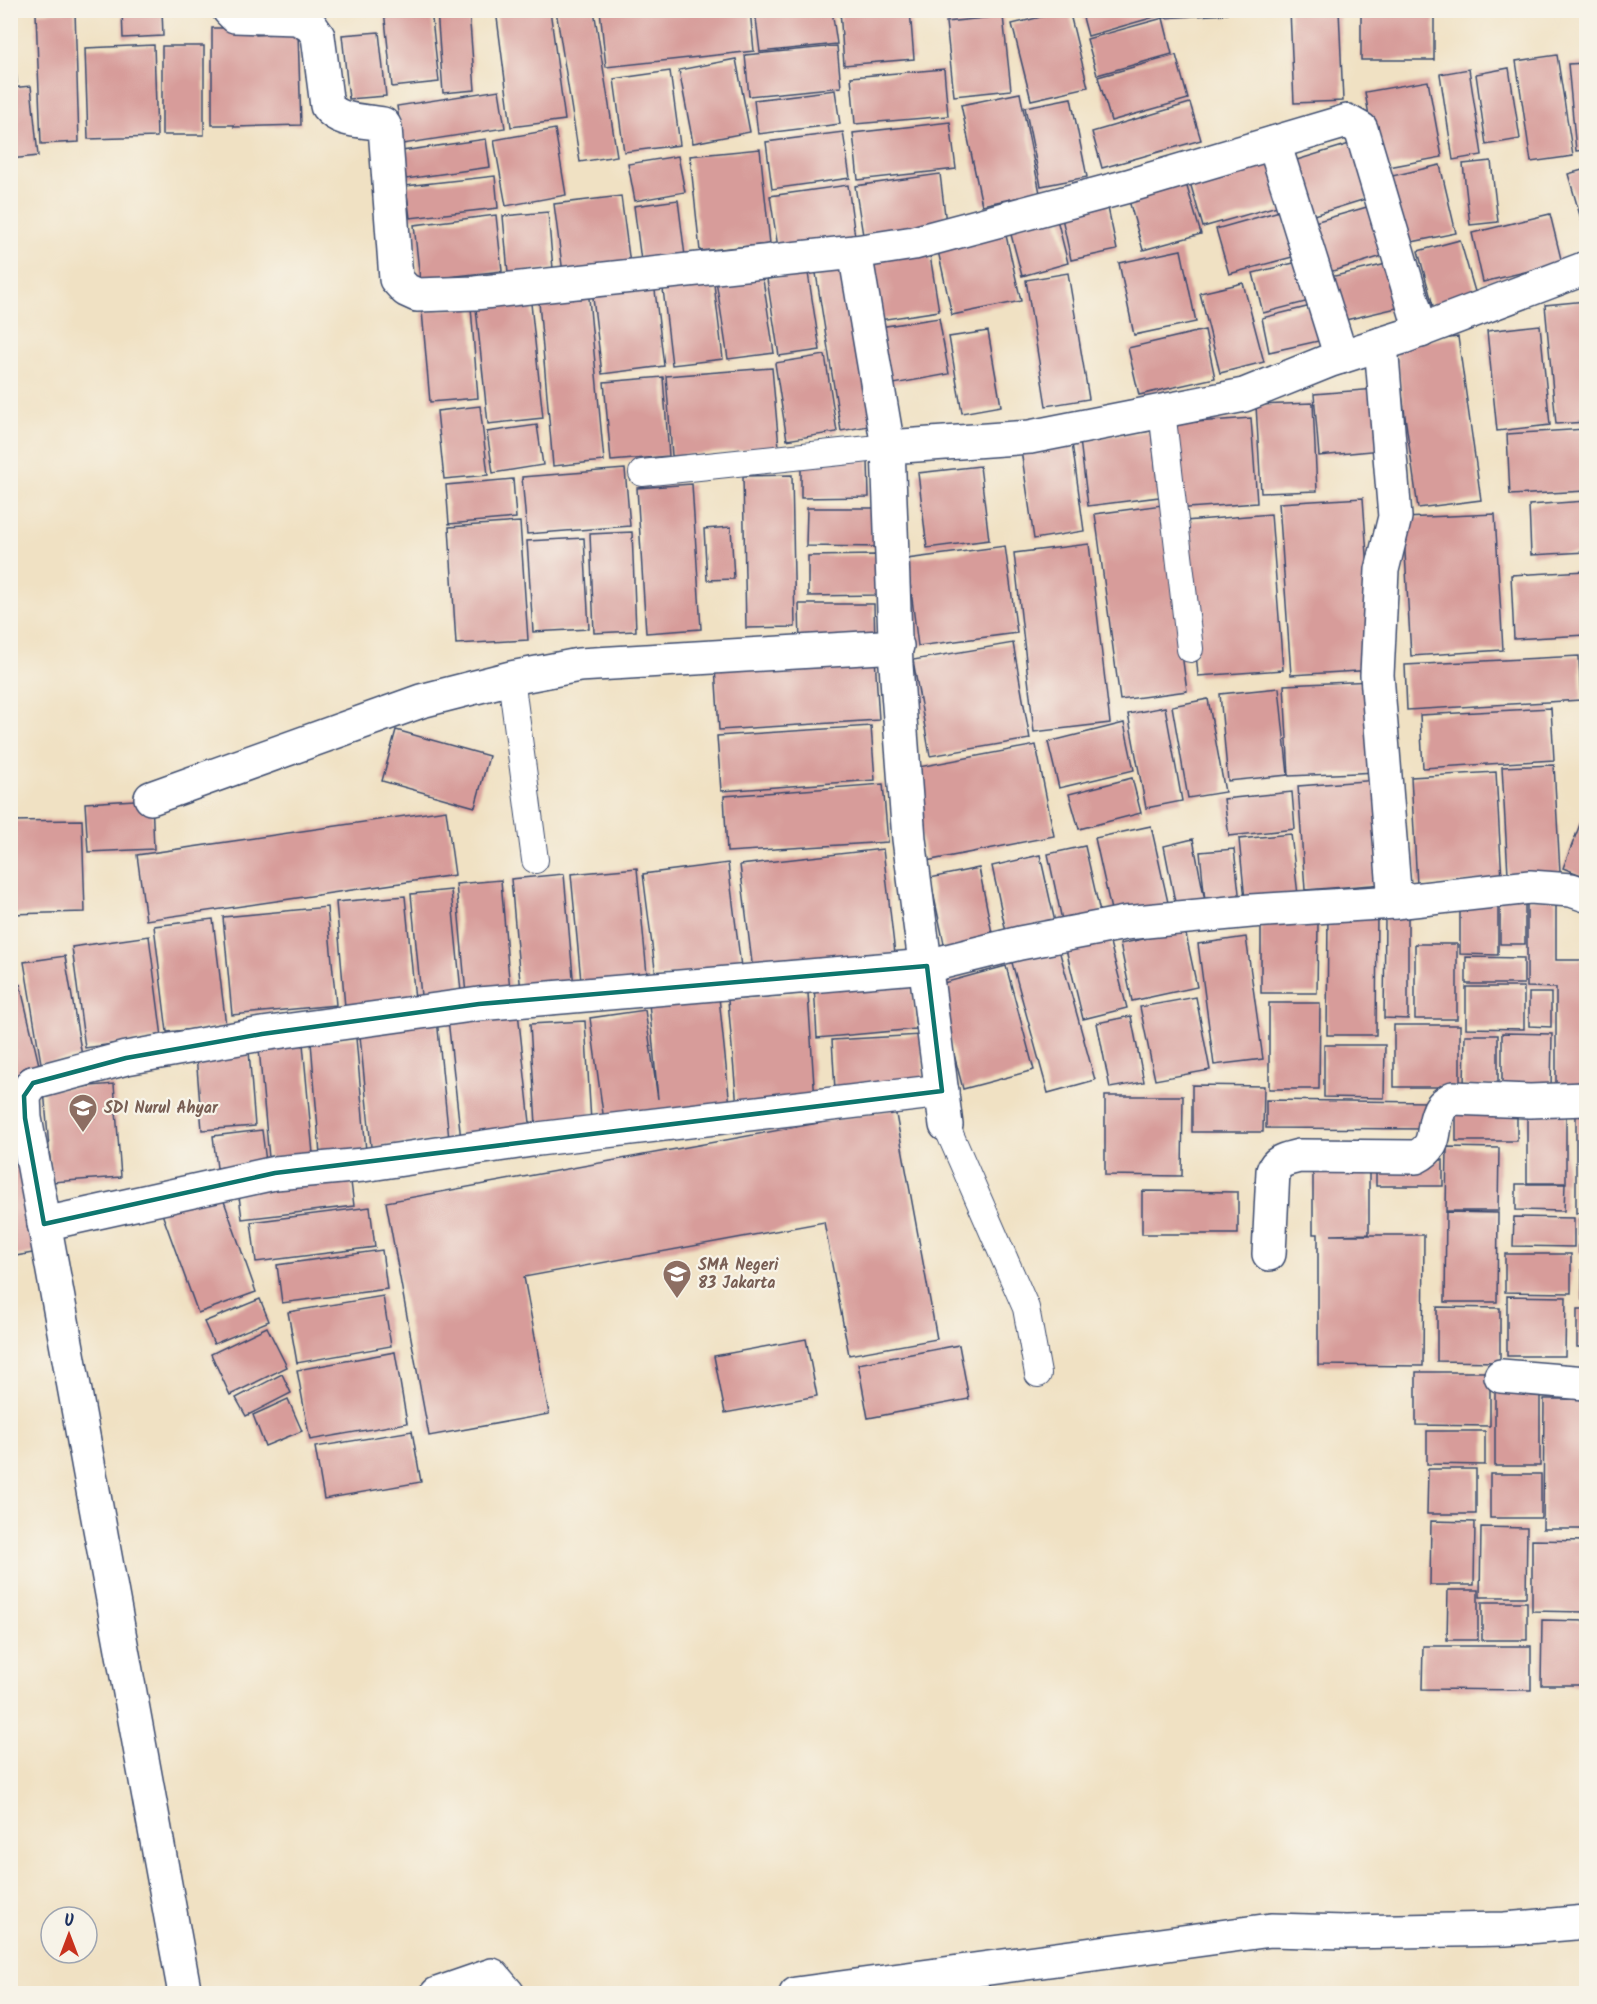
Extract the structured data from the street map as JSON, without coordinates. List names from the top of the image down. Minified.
{"places":{"school or university":["SDI Nurul Ahyar","SMA Negeri 83 Jakarta"]},"north":"top"}
